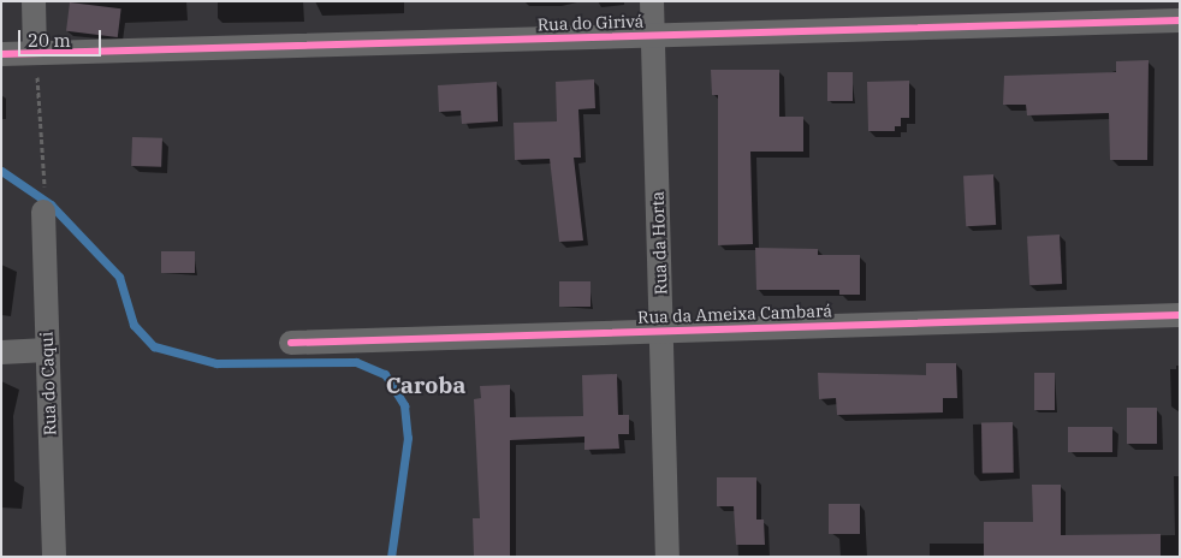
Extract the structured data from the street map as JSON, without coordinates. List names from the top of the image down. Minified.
{"streets":{"street":["Rua do Girivá","Rua da Horta","Rua da Ameixa Cambará","Rua do Caqui"]},"crossings":[["Rua do Girivá","Rua da Horta"],["Rua da Horta","Rua da Ameixa Cambará"]],"districts":["Caroba"],"scale_bar":"20 m"}
